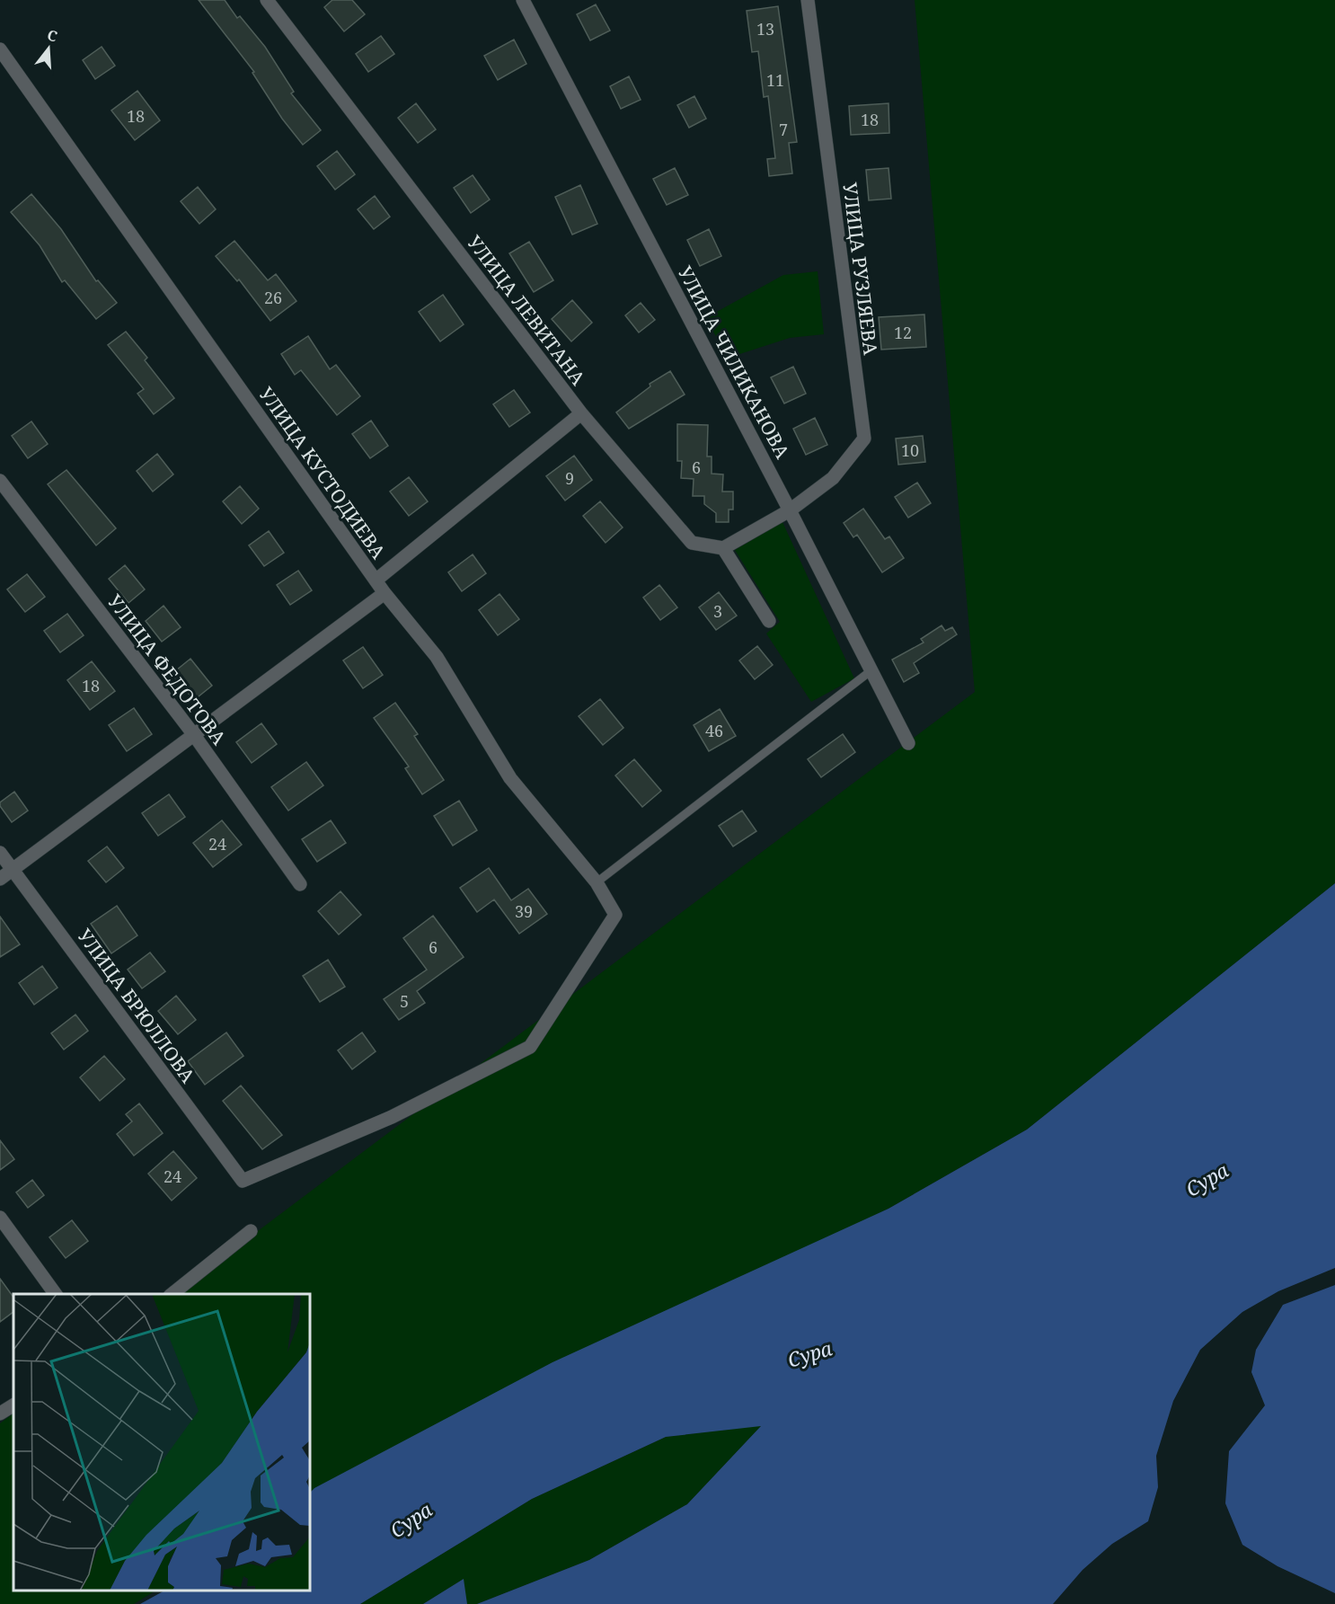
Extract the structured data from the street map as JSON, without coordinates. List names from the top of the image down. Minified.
{"streets":{"street":["УЛИЦА РУЗЛЯЕВА","УЛИЦА ЛЕВИТАНА","УЛИЦА ЧИЛИКАНОВА","УЛИЦА КУСТОДИЕВА","УЛИЦА ФЕДОТОВА","УЛИЦА БРЮЛЛОВА"]},"crossings":[["УЛИЦА РУЗЛЯЕВА","УЛИЦА ЛЕВИТАНА"],["УЛИЦА РУЗЛЯЕВА","УЛИЦА ЧИЛИКАНОВА"],["УЛИЦА КУСТОДИЕВА","УЛИЦА БРЮЛЛОВА"]],"water":["Сура"],"house_numbers":["13","11","18","18","7","26","12","10","6","9","3","18","46","24","39","6","5","24"],"north":"top"}
